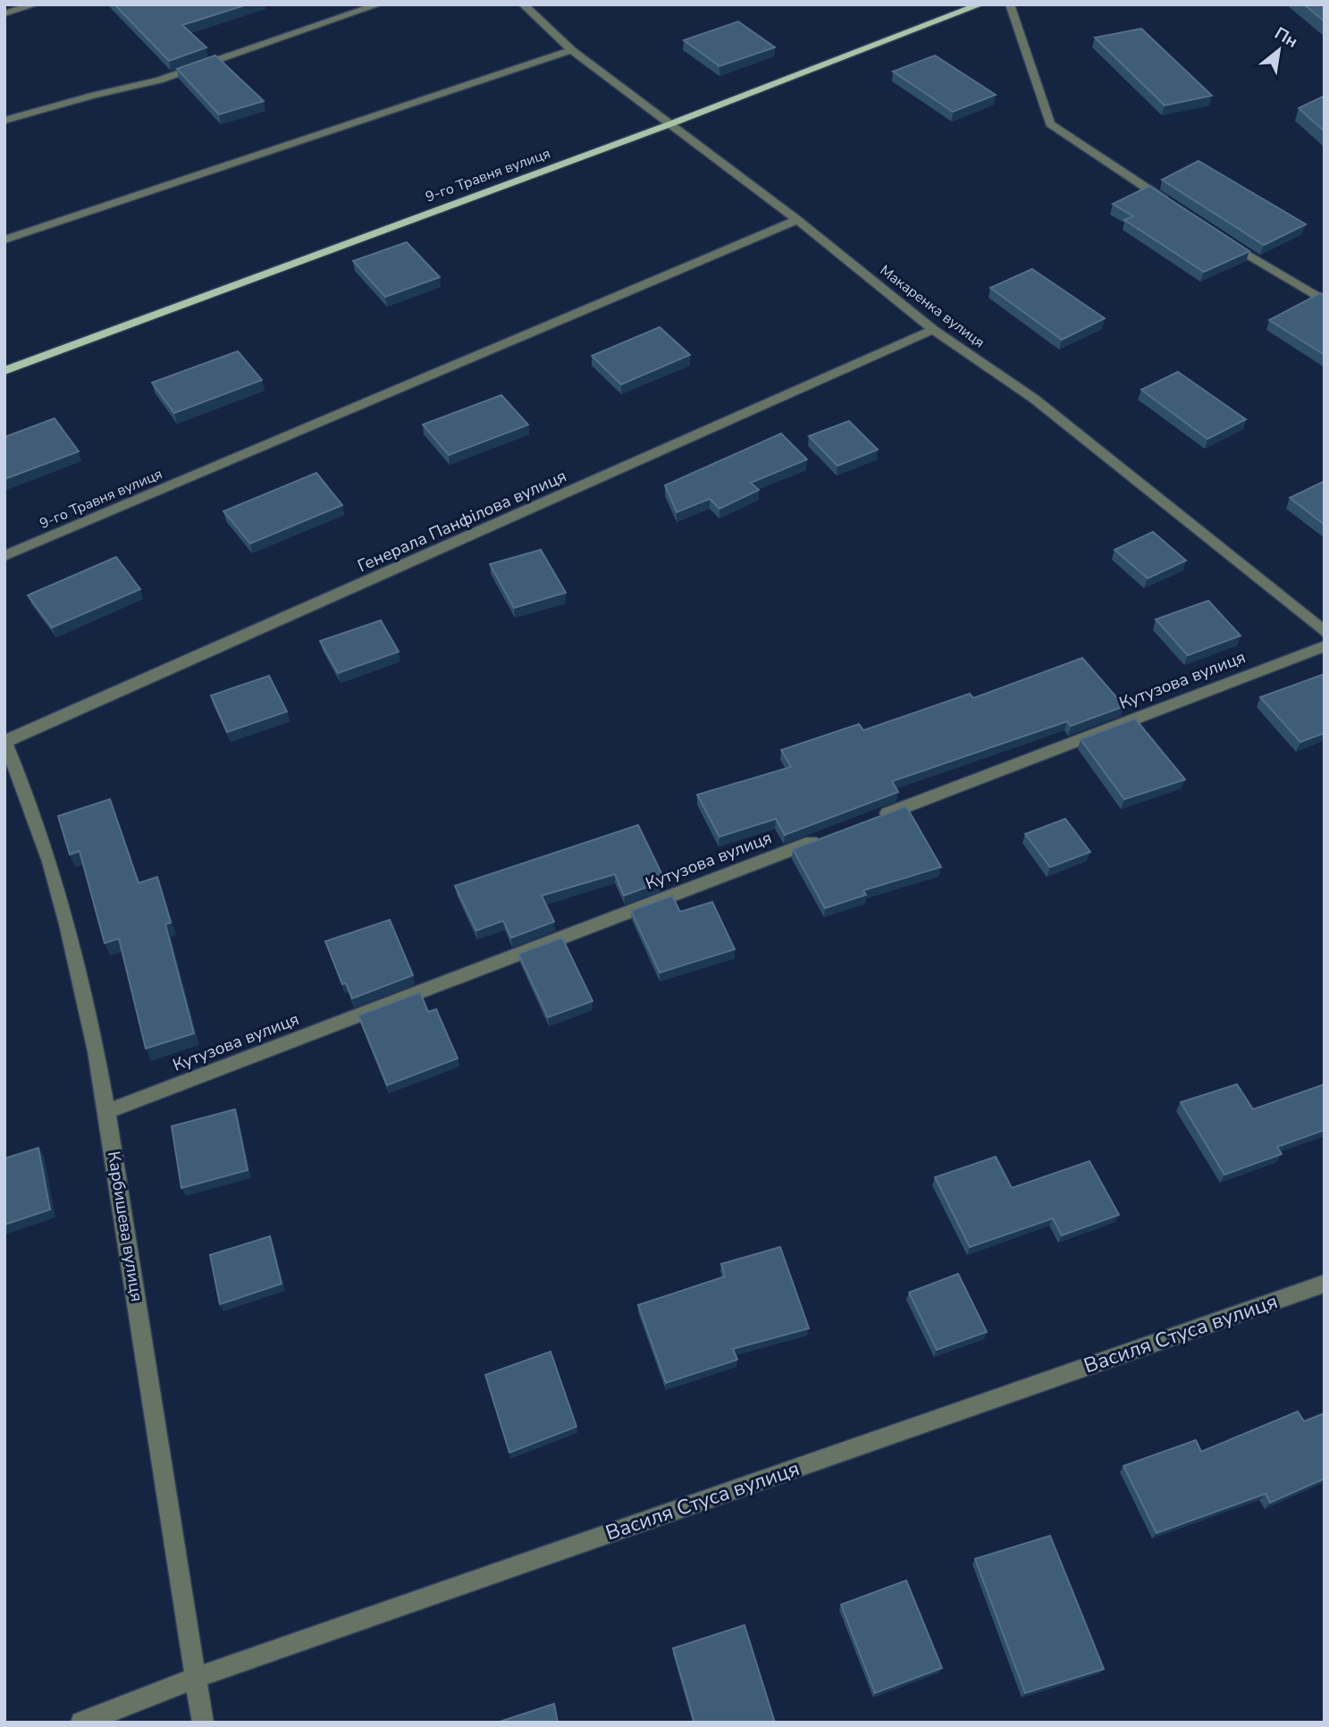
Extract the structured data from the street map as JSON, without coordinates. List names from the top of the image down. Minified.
{"streets":{"main road":["9-го Травня вулиця"],"street":["Макаренка вулиця","Генерала Панфілова вулиця","Кутузова вулиця","Карбишева вулиця","Василя Стуса вулиця"]},"crossings":[["9-го Травня вулиця","Макаренка вулиця"],["Макаренка вулиця","Генерала Панфілова вулиця"],["Генерала Панфілова вулиця","Карбишева вулиця"],["Кутузова вулиця","Карбишева вулиця"],["Карбишева вулиця","Василя Стуса вулиця"]],"north":"top right"}
